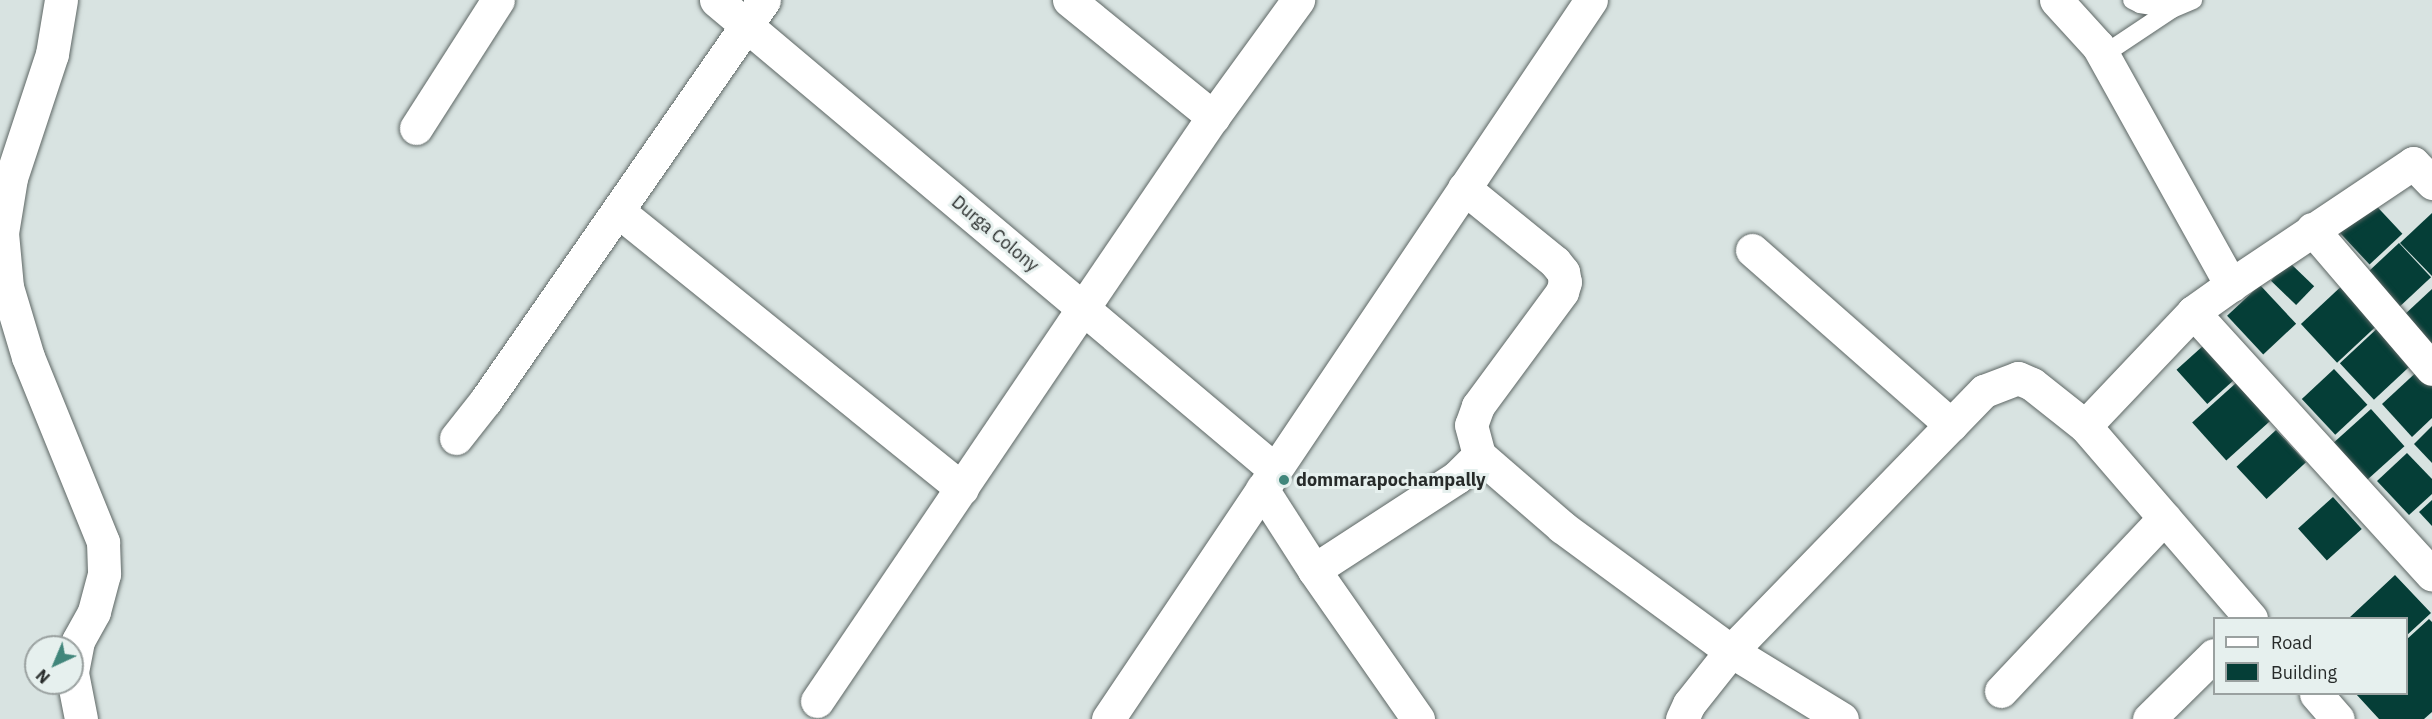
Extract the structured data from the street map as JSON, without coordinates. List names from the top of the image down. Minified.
{"streets":{"street":["Durga Colony"]},"places":["dommarapochampally"],"legend":["Road","Building"],"north":"bottom left"}
